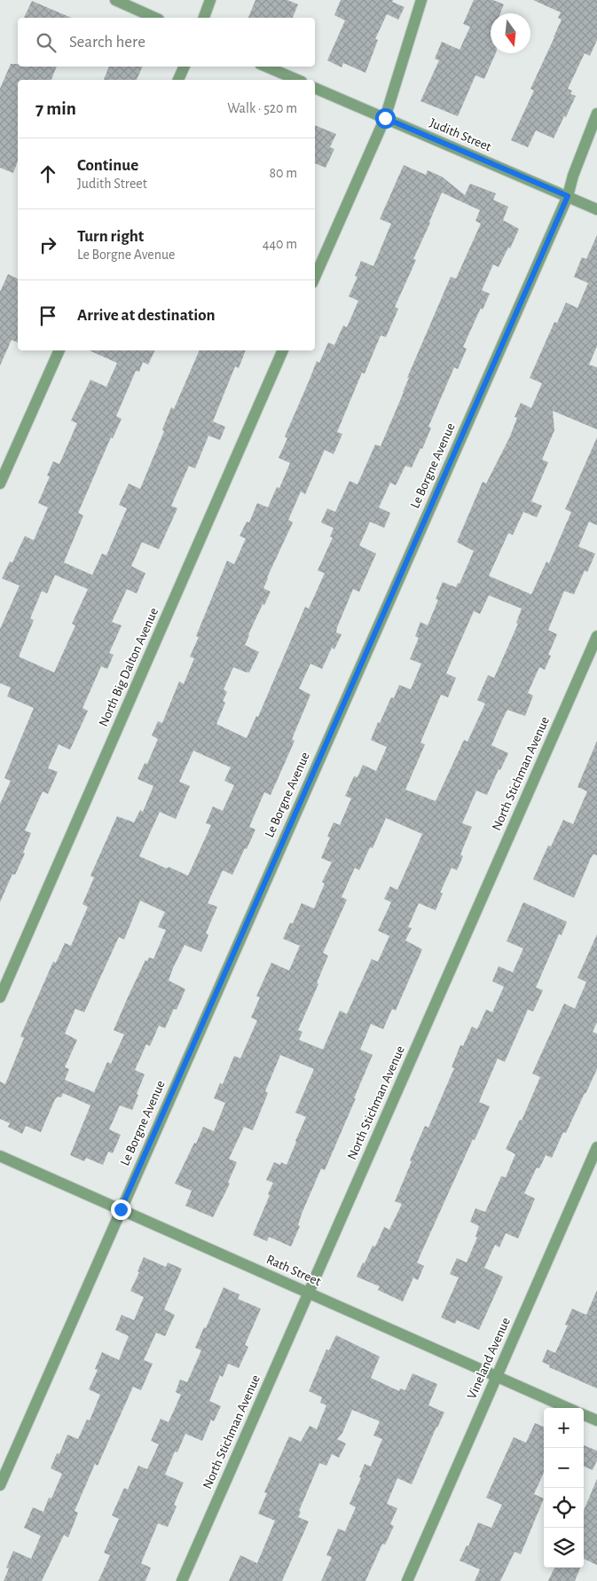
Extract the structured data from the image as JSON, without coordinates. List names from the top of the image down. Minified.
{"streets":{"street":["Judith Street","Le Borgne Avenue","North Big Dalton Avenue","North Stichman Avenue","Rath Street","Vineland Avenue"]},"crossings":[["Judith Street","Le Borgne Avenue"],["Le Borgne Avenue","Rath Street"],["North Stichman Avenue","Rath Street"],["Rath Street","Vineland Avenue"]],"north":"bottom","page":{"search":"Search here","heading":["7 min","Walk · 520 m"],"list":[["Continue","Judith Street","80 m"],["Turn right","Le Borgne Avenue","440 m"],"Arrive at destination"],"map_buttons":["+","−"]}}
